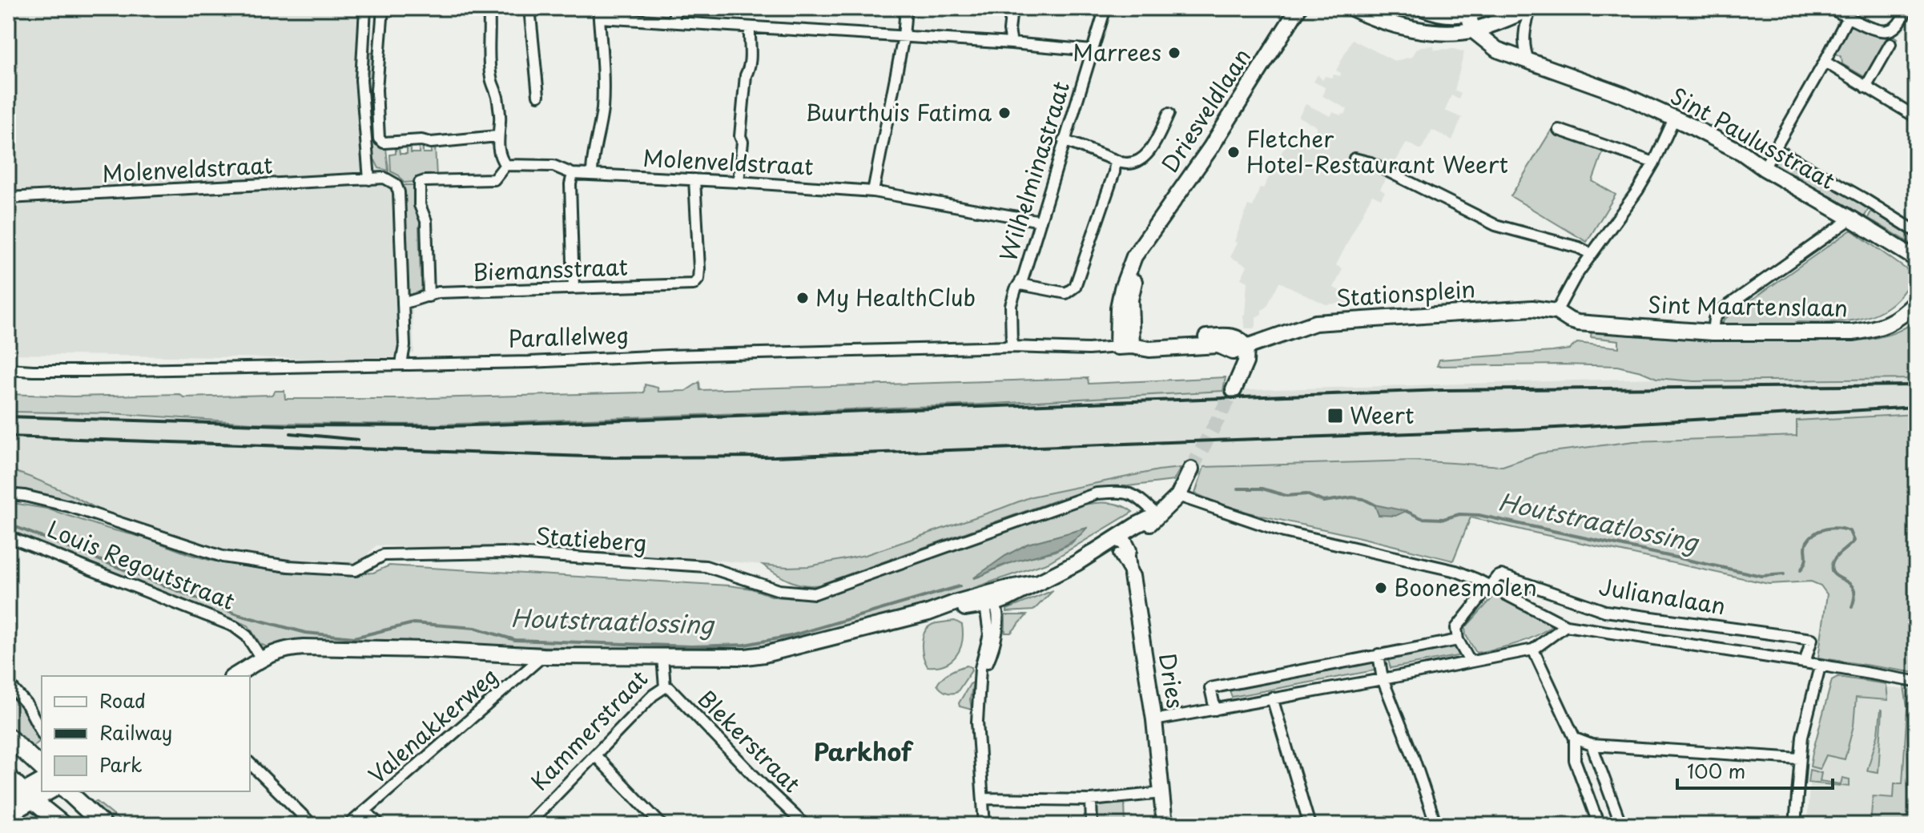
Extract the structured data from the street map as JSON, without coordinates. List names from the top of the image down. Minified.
{"streets":{"street":["Driesveldlaan","Sint Paulusstraat","Molenveldstraat","Wilhelminastraat","Biemansstraat","Stationsplein","Sint Maartenslaan","Parallelweg","Statieberg","Louis Regoutstraat","Julianalaan","Dries","Valenakkerweg","Kammerstraat","Blekerstraat"]},"crossings":[["Driesveldlaan","Parallelweg"],["Molenveldstraat","Wilhelminastraat"],["Molenveldstraat","Biemansstraat"],["Wilhelminastraat","Parallelweg"],["Stationsplein","Sint Maartenslaan"],["Stationsplein","Parallelweg"],["Kammerstraat","Blekerstraat"]],"districts":["Parkhof"],"water":["Houtstraatlossing"],"places":{"other":["Marrees","Buurthuis Fatima","Fletcher Hotel-Restaurant Weert","My HealthClub","Boonesmolen"],"transit":["Weert"]},"legend":["Road","Railway","Park"],"scale_bar":"100 m"}
